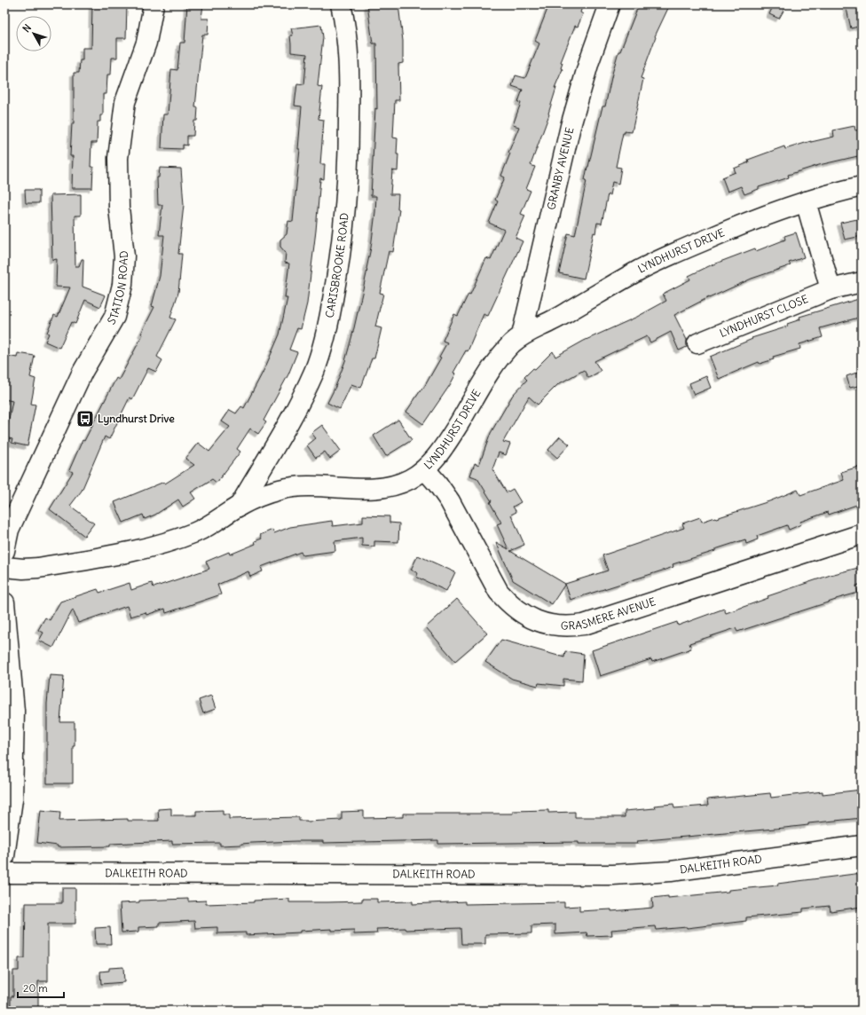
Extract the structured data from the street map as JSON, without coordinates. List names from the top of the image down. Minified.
{"streets":{"street":["GRANBY AVENUE","LYNDHURST DRIVE","CARISBROOKE ROAD","STATION ROAD","LYNDHURST CLOSE","GRASMERE AVENUE","DALKEITH ROAD"]},"crossings":[["GRANBY AVENUE","LYNDHURST DRIVE"],["LYNDHURST DRIVE","CARISBROOKE ROAD"],["LYNDHURST DRIVE","GRASMERE AVENUE"]],"places":{"bus stop":["Lyndhurst Drive"]},"scale_bar":"20 m","north":"top left"}
